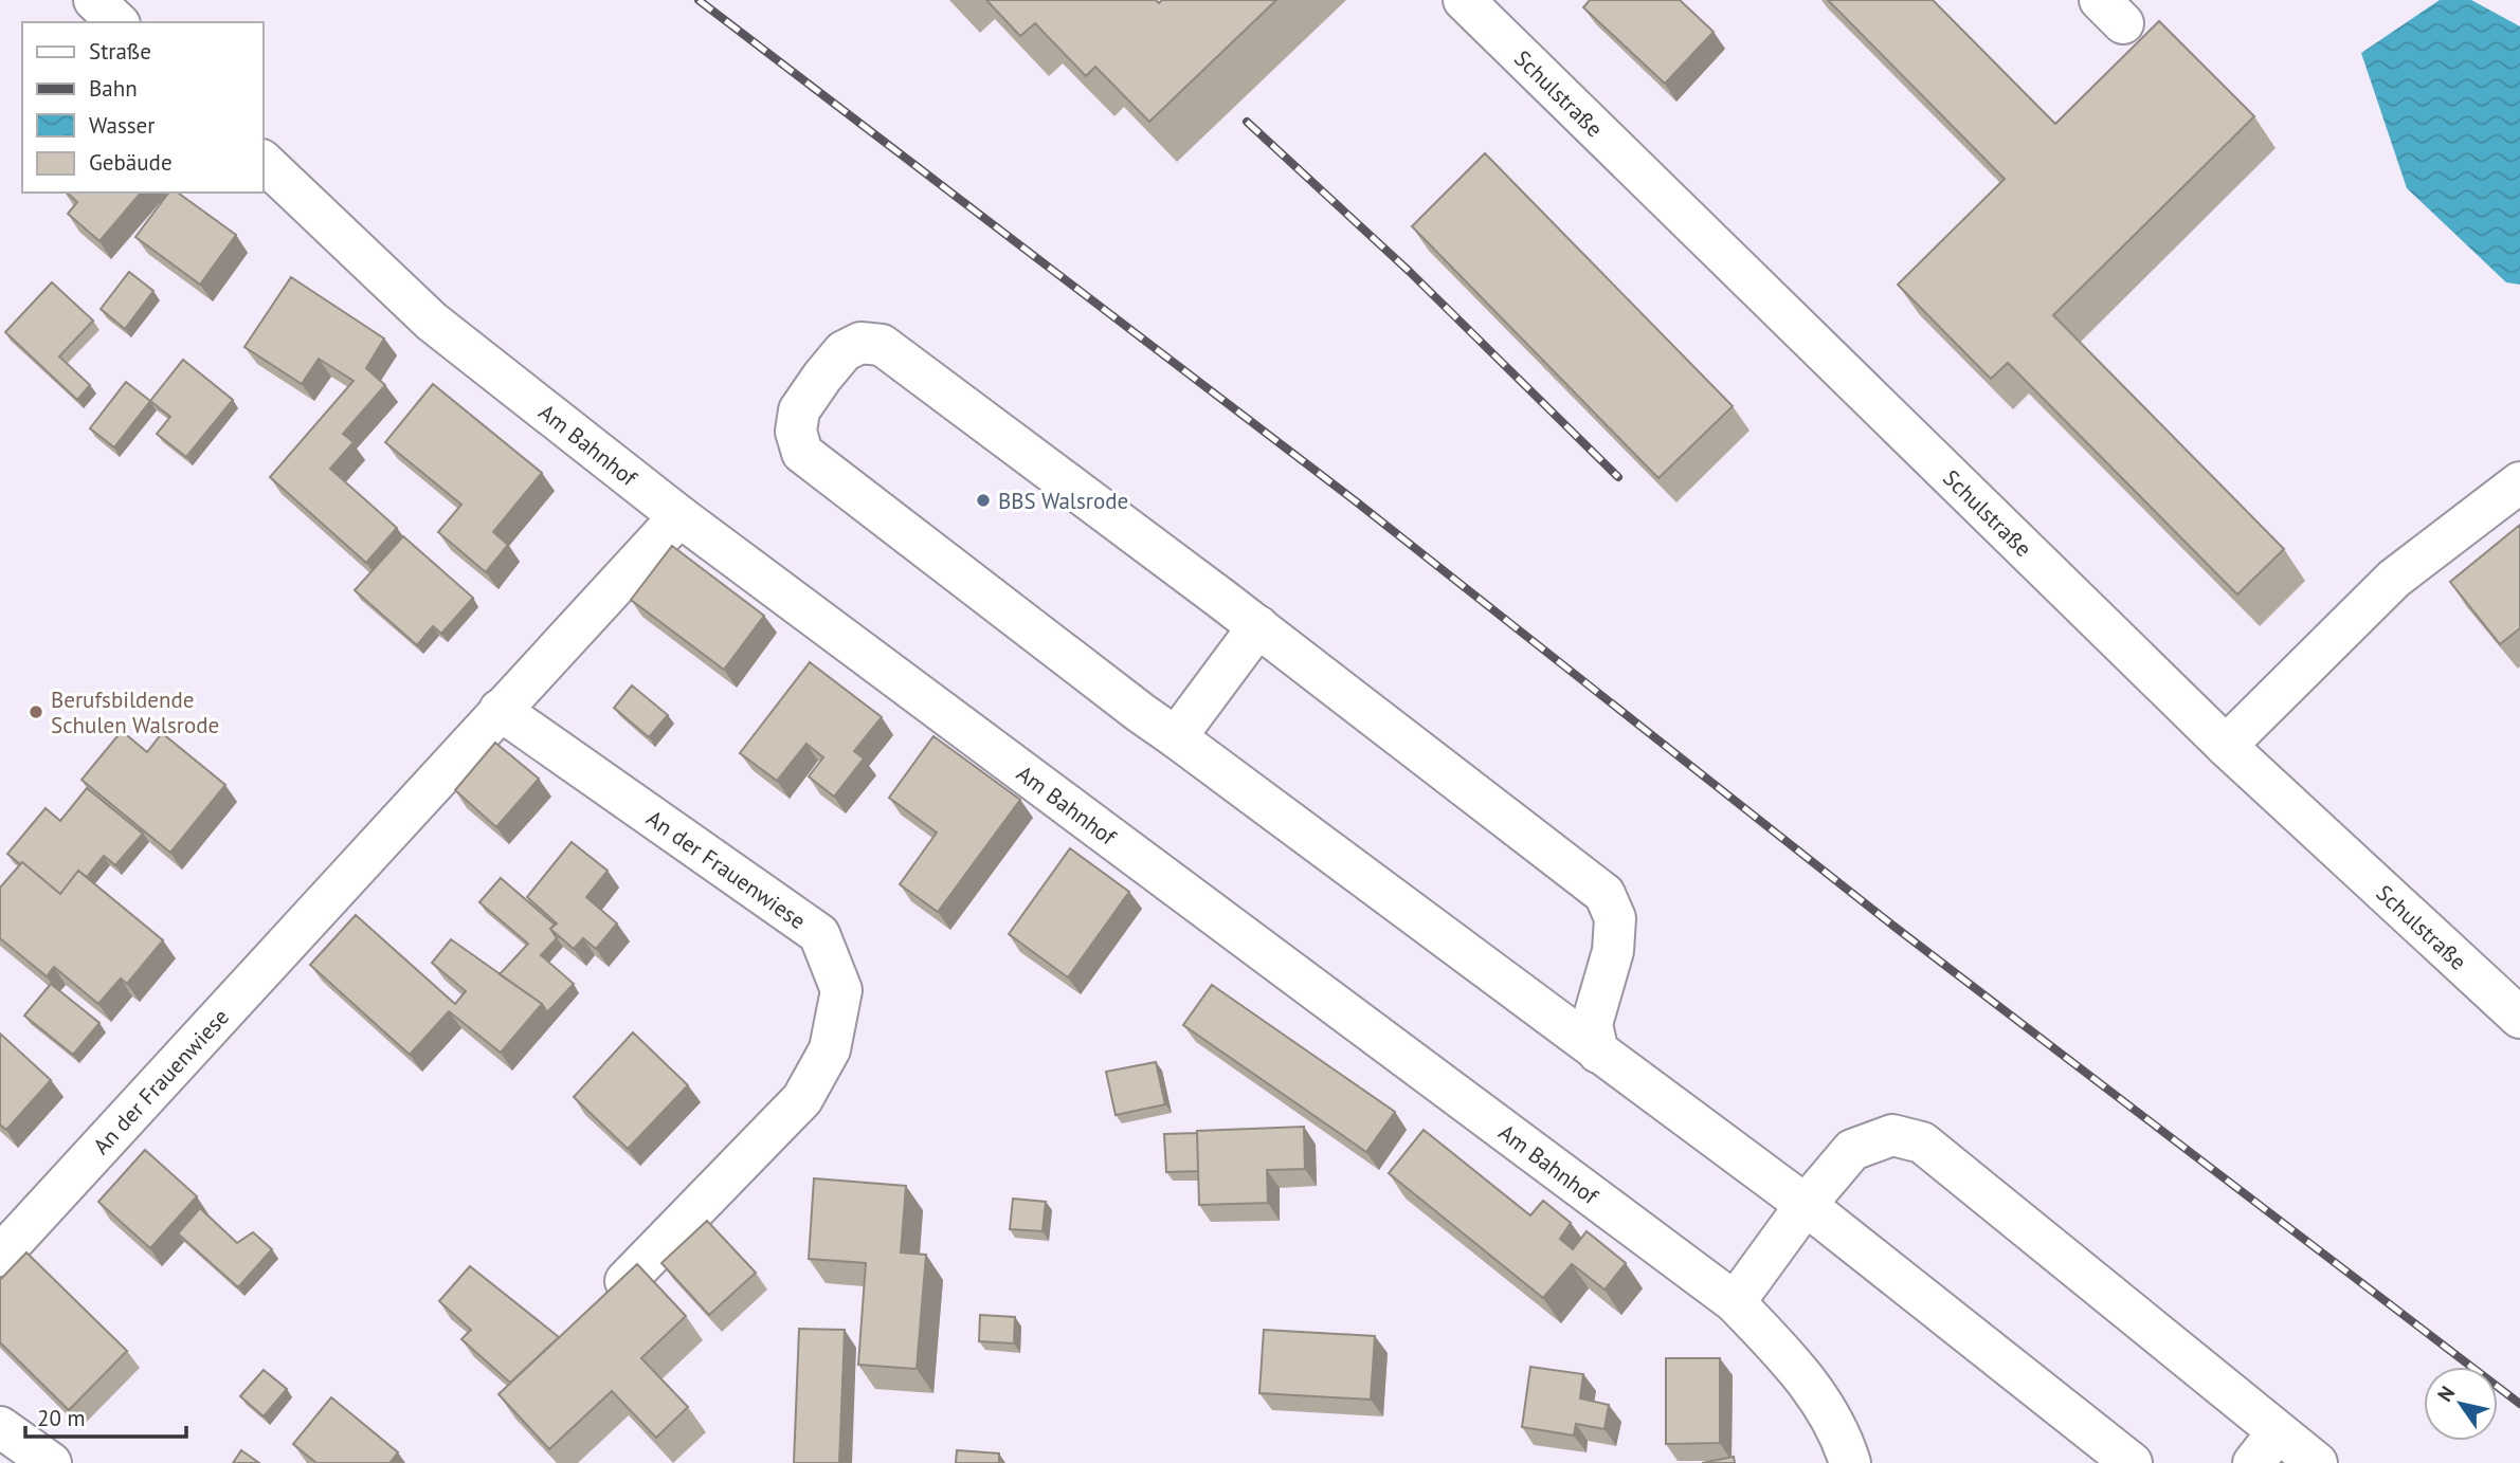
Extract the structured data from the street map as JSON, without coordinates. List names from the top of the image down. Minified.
{"streets":{"street":["Schulstraße","Am Bahnhof","An der Frauenwiese"]},"crossings":[["Am Bahnhof","An der Frauenwiese"]],"places":["BBS Walsrode","Berufsbildende Schulen Walsrode"],"legend":["Straße","Bahn","Wasser","Gebäude"],"scale_bar":"20 m","north":"top left"}
